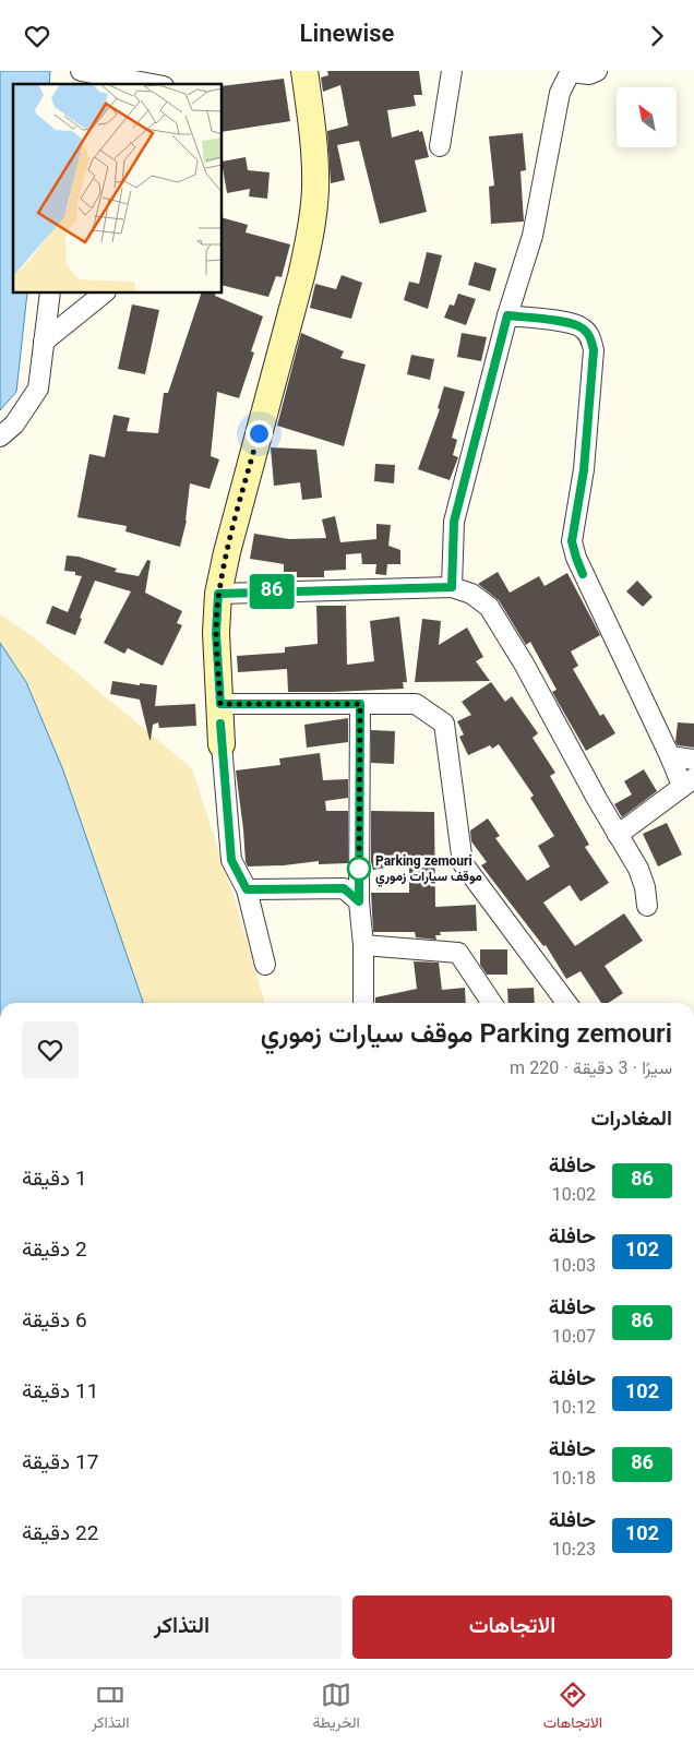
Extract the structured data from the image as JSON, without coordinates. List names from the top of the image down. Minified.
{"places":["Parking zemouri موقف سيارات زموري"],"lines":["bus line 86"],"north":"top left","page":{"header":"Linewise","on_map":"86","heading":[["Parking zemouri موقف سيارات زموري","سيرًا · 3 دقيقة · 220 m"],"المغادرات"],"list":[{"mark":"86","name":"حافلة","note":"10:02","value":"1 دقيقة"},{"mark":"102","name":"حافلة","note":"10:03","value":"2 دقيقة"},{"mark":"86","name":"حافلة","note":"10:07","value":"6 دقيقة"},{"mark":"102","name":"حافلة","note":"10:12","value":"11 دقيقة"},{"mark":"86","name":"حافلة","note":"10:18","value":"17 دقيقة"},{"mark":"102","name":"حافلة","note":"10:23","value":"22 دقيقة"}],"buttons":["الاتجاهات","التذاكر"],"tabs":["الاتجاهات","الخريطة","التذاكر"]}}
